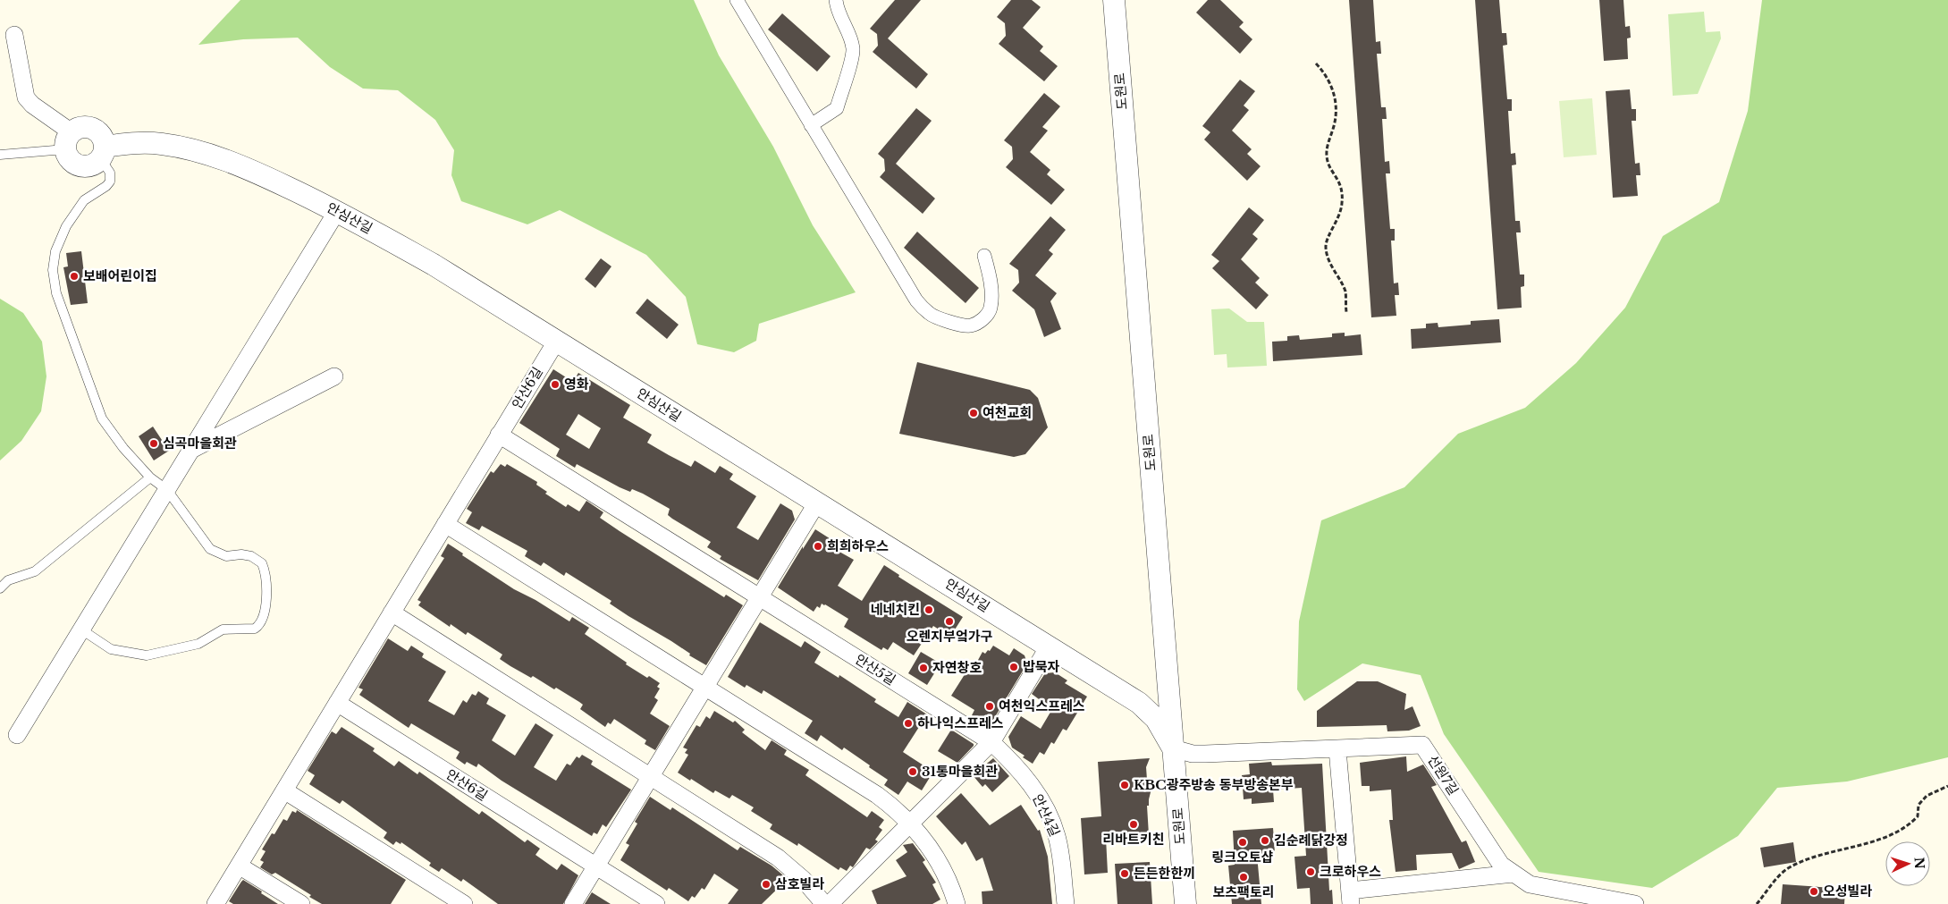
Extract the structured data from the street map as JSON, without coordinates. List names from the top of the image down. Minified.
{"streets":{"street":["도원로","안심산길","안산6길","안산5길","선원7길","안산4길"]},"crossings":[["도원로","안심산길"],["도원로","선원7길"],["안심산길","안산6길"],["안심산길","선원7길"],["안산5길","안산4길"]],"places":["보배어린이집","영화","여천교회","심곡마을회관","희희하우스","네네치킨","오렌지부엌가구","밥묵자","자연창호","여천익스프레스","하나익스프레스","31통마을회관","KBC광주방송 동부방송본부","리바트키친","김순례닭강정","링크오토샵","크로하우스","든든한한끼","보츠팩토리","삼호빌라","오성빌라"],"north":"right"}
